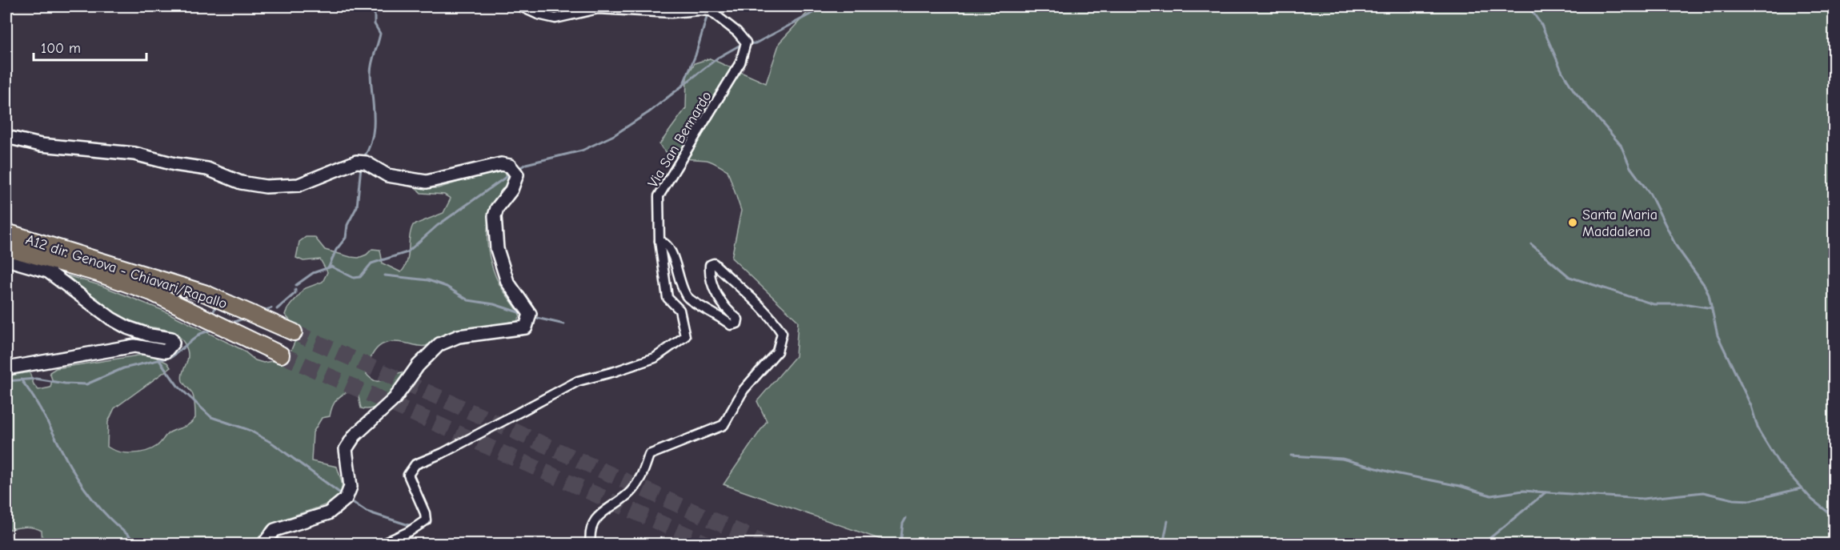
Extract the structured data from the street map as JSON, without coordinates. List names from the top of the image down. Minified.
{"streets":{"highway":["A12 dir. Genova - Chiavari/Rapallo"],"street":["Via San Bernardo"]},"places":["Santa Maria Maddalena"],"scale_bar":"100 m"}
